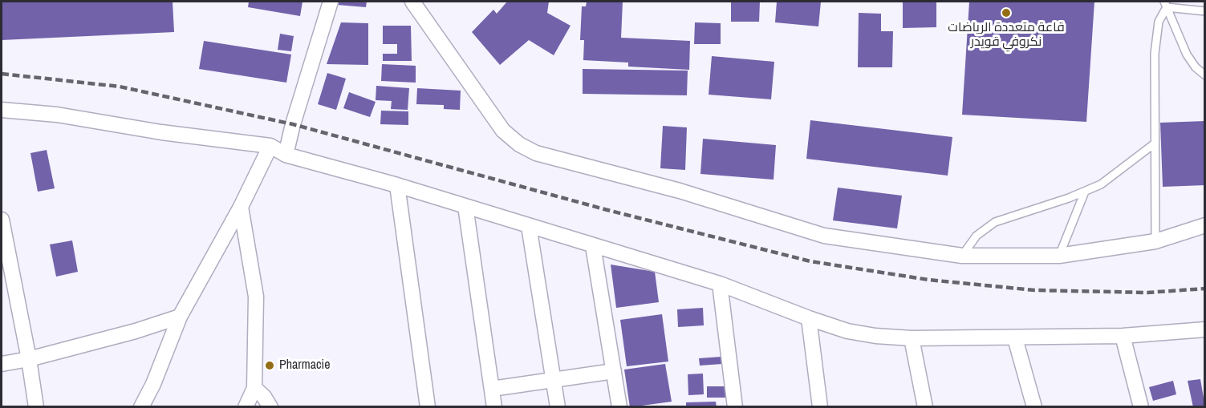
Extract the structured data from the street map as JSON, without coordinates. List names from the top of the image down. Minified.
{"places":["قاعة متعددة الرياضات نكروفي قويدر","Pharmacie"]}
